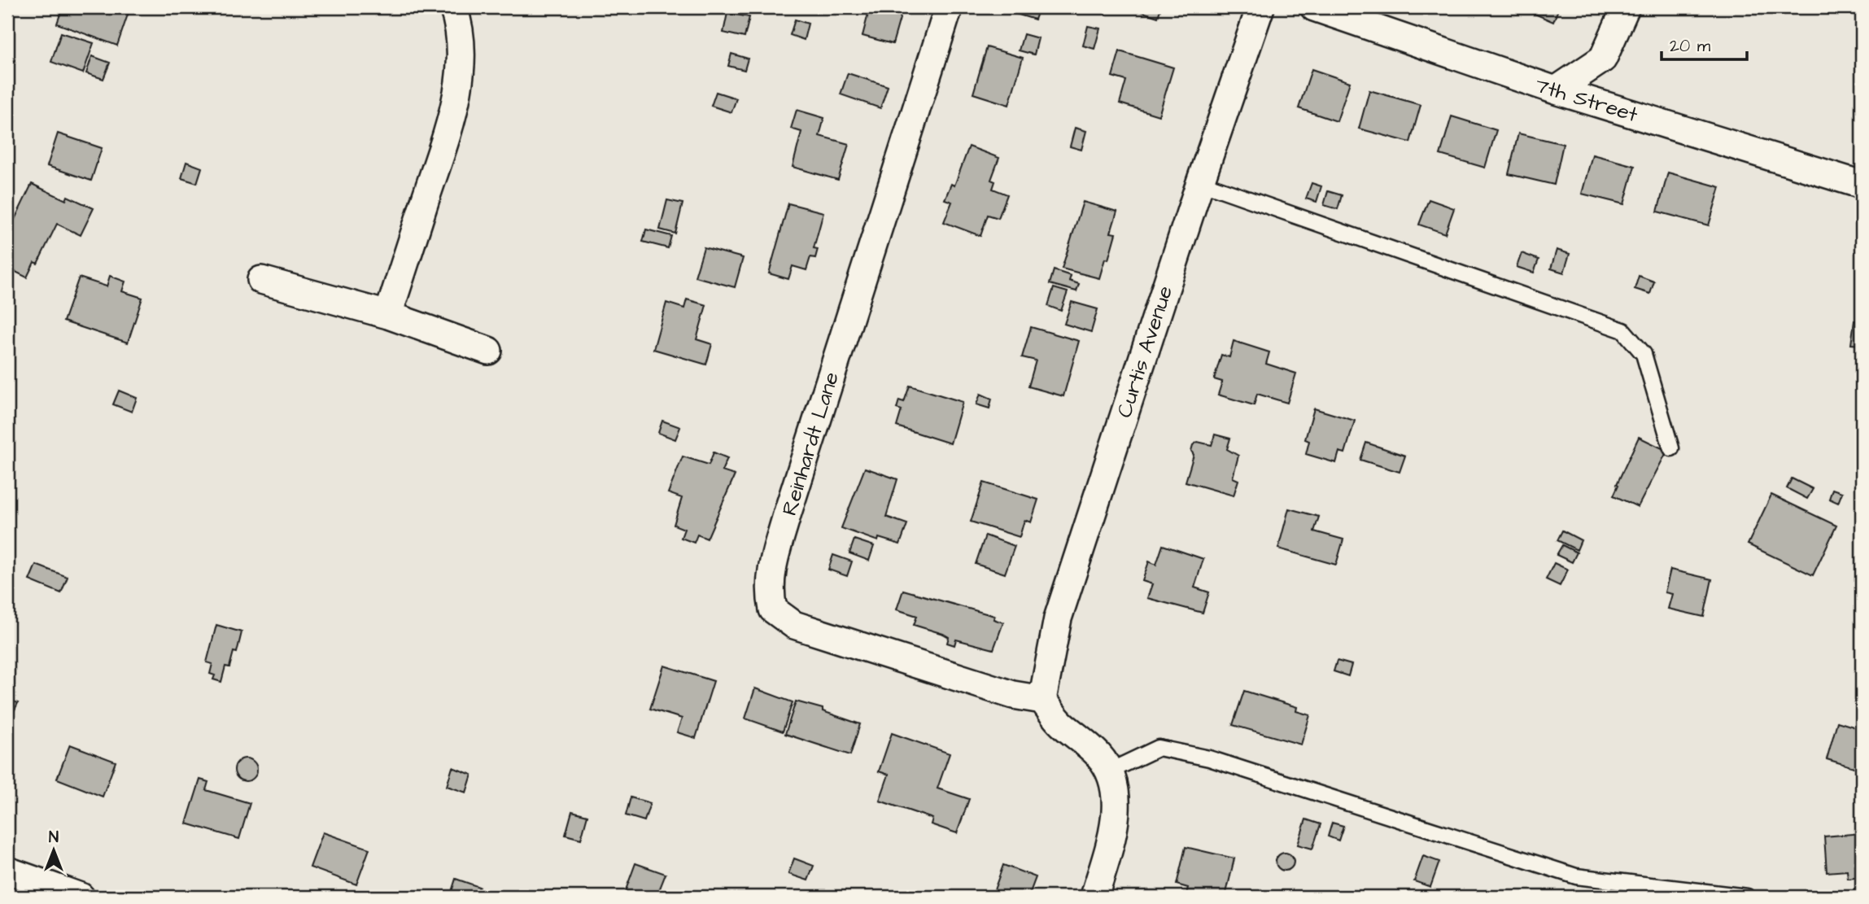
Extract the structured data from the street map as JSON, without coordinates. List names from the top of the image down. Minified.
{"streets":{"street":["7th Street","Curtis Avenue","Reinhardt Lane"]},"crossings":[["Curtis Avenue","Reinhardt Lane"]],"scale_bar":"20 m","north":"top"}
